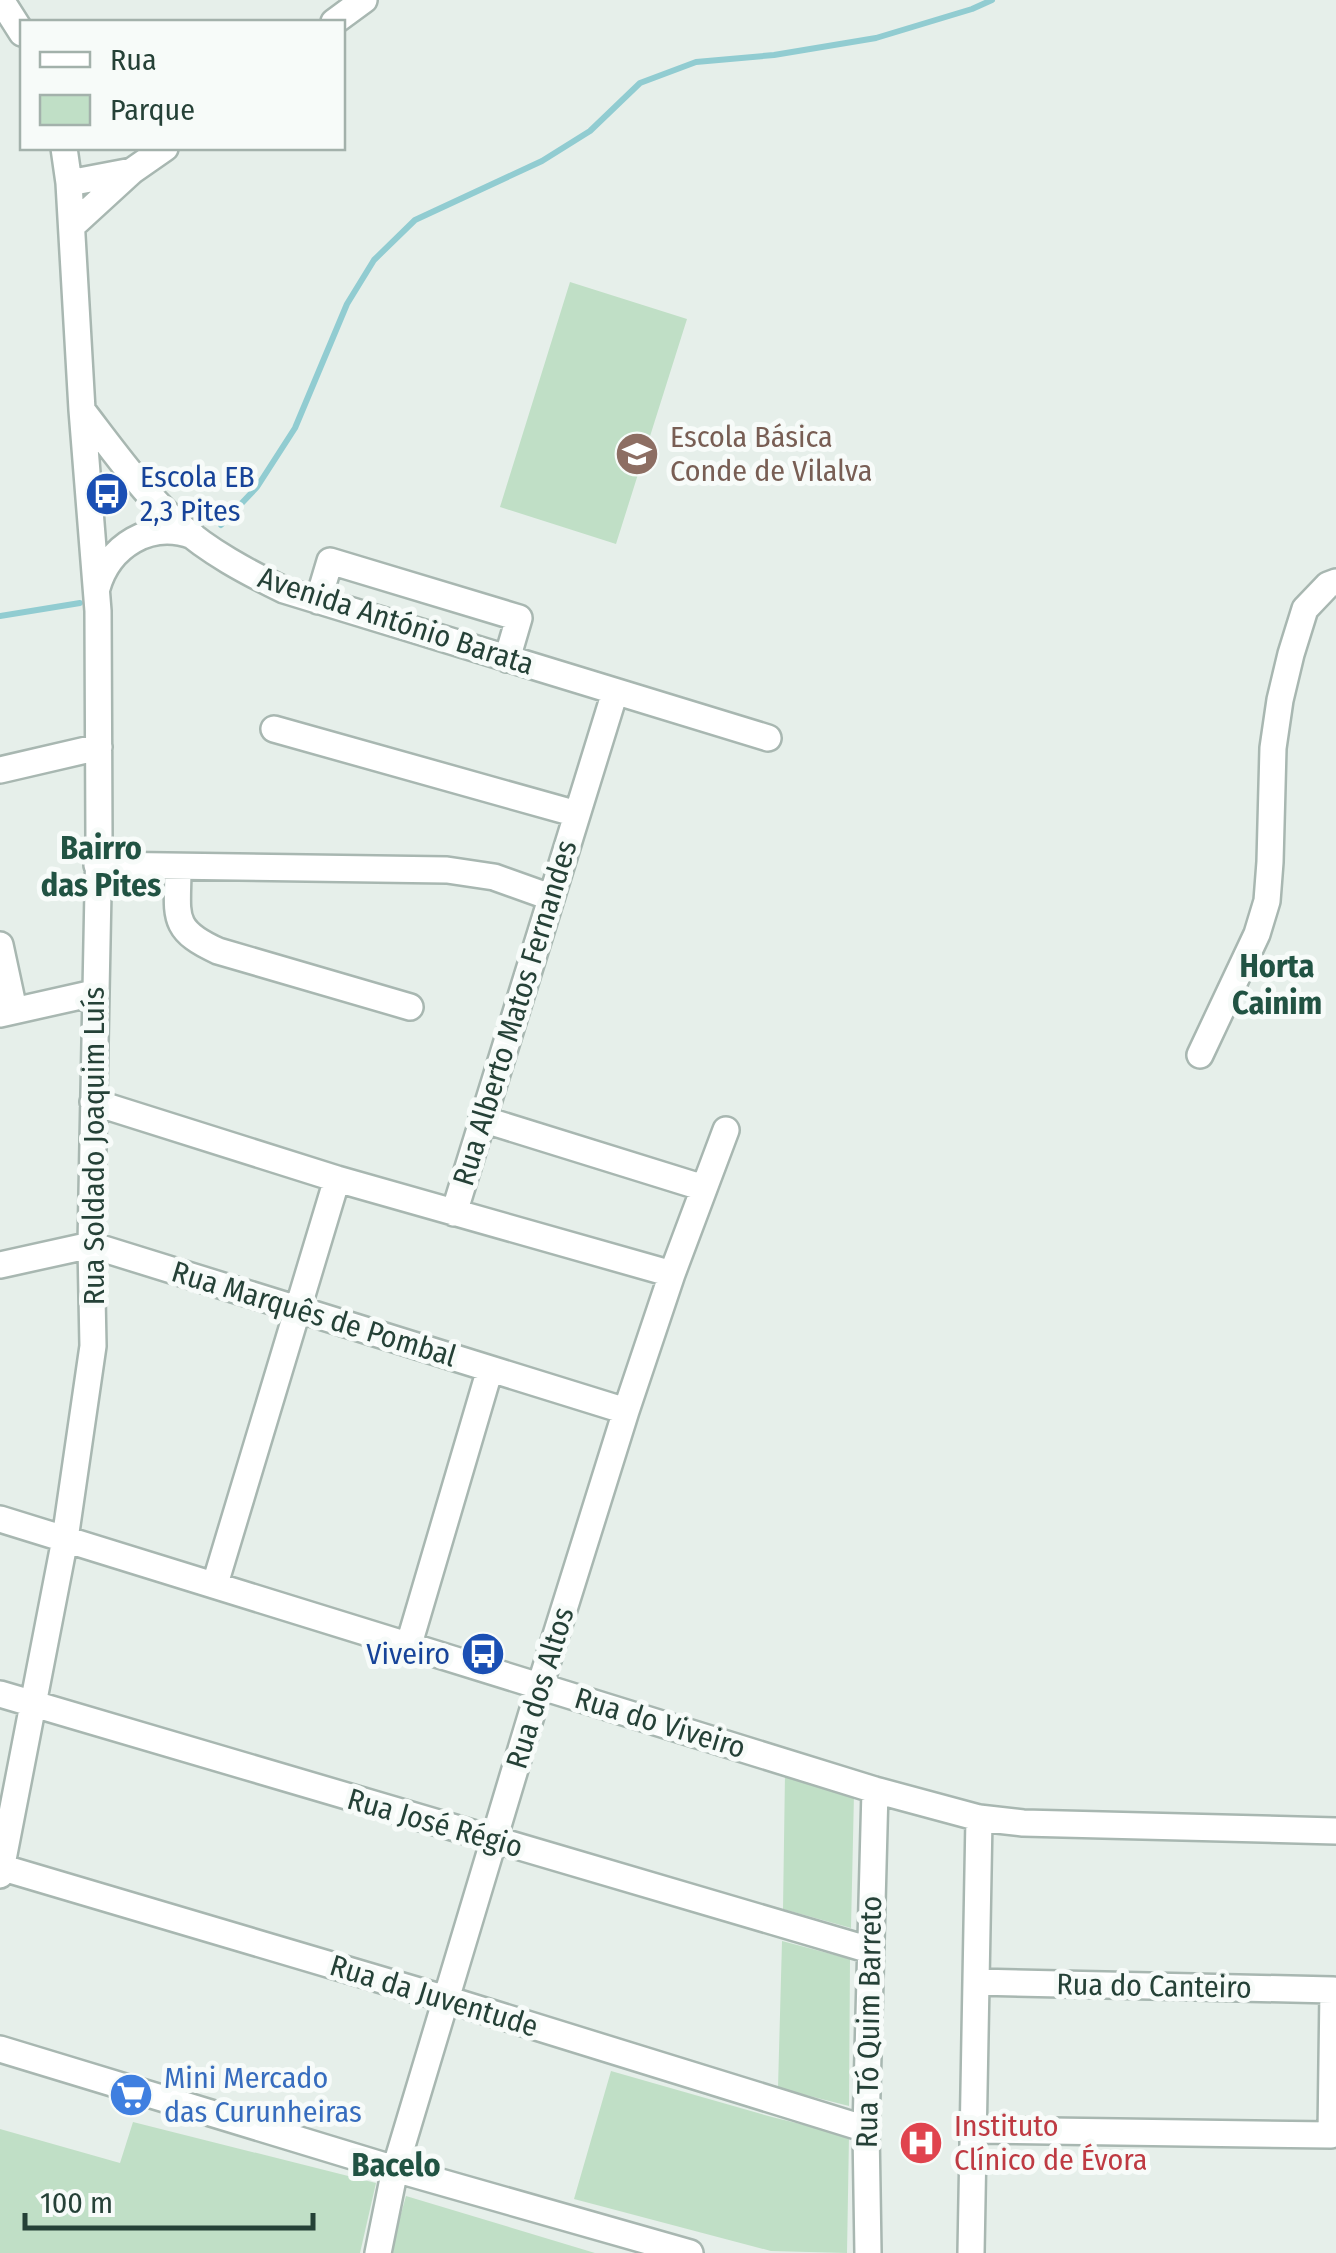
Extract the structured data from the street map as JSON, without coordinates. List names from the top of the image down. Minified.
{"streets":{"street":["Avenida António Barata","Rua Alberto Matos Fernandes","Rua Soldado Joaquim Luís","Rua Marquês de Pombal","Rua dos Altos","Rua do Viveiro","Rua José Régio","Rua do Canteiro","Rua da Juventude","Rua Tó Quim Barreto"]},"crossings":[["Avenida António Barata","Rua Alberto Matos Fernandes"],["Avenida António Barata","Rua Soldado Joaquim Luís"],["Rua Soldado Joaquim Luís","Rua Marquês de Pombal"],["Rua Soldado Joaquim Luís","Rua do Viveiro"],["Rua Soldado Joaquim Luís","Rua José Régio"],["Rua Soldado Joaquim Luís","Rua da Juventude"],["Rua Marquês de Pombal","Rua dos Altos"],["Rua dos Altos","Rua do Viveiro"],["Rua dos Altos","Rua José Régio"],["Rua dos Altos","Rua da Juventude"],["Rua do Viveiro","Rua Tó Quim Barreto"],["Rua José Régio","Rua Tó Quim Barreto"],["Rua da Juventude","Rua Tó Quim Barreto"]],"districts":["Bairro das Pites","Horta Cainim","Bacelo"],"places":{"school or university":["Escola Básica Conde de Vilalva"],"bus stop":["Escola EB 2,3 Pites","Viveiro"],"supermarket":["Mini Mercado das Curunheiras"],"hospital":["Instituto Clínico de Évora"]},"legend":["Rua","Parque"],"scale_bar":"100 m"}
